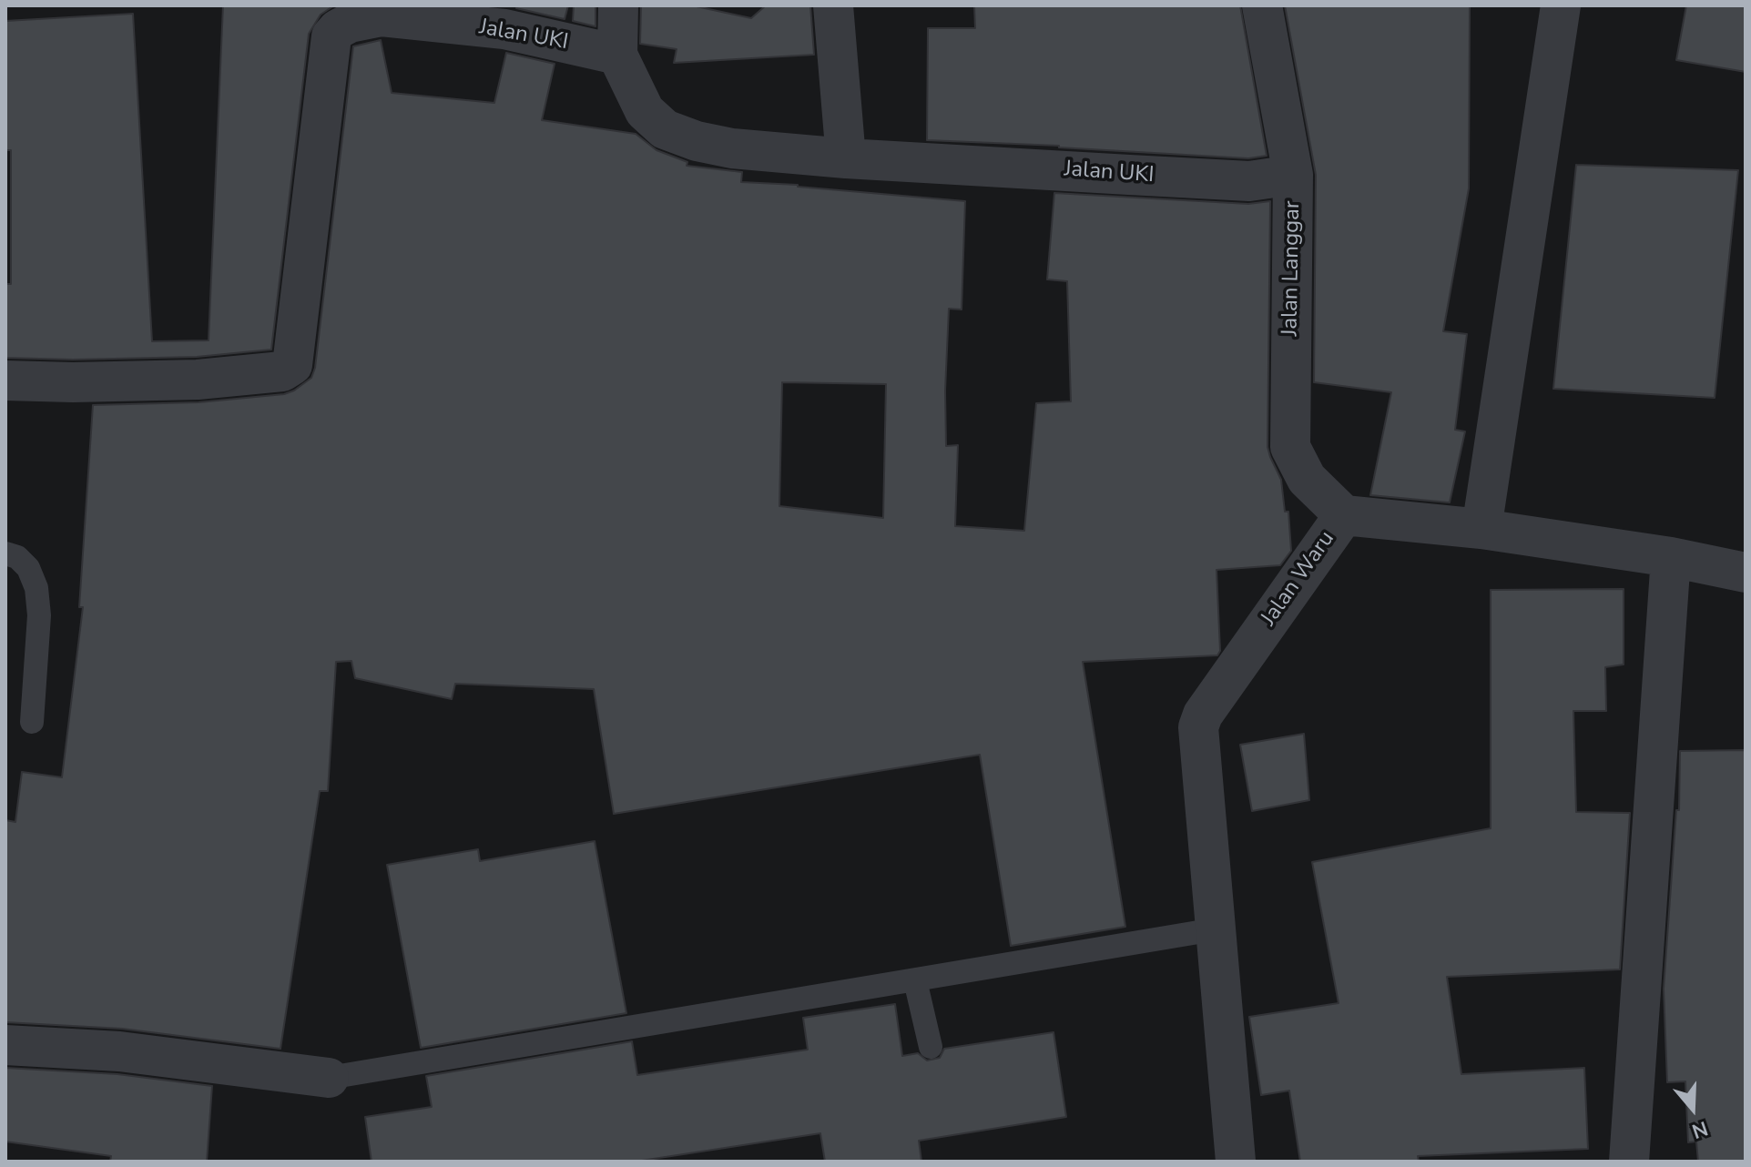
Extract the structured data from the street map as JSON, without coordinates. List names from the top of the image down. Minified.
{"streets":{"street":["Jalan UKI","Jalan Langgar","Jalan Waru"]},"crossings":[["Jalan UKI","Jalan Langgar"],["Jalan Langgar","Jalan Waru"]],"north":"bottom"}
